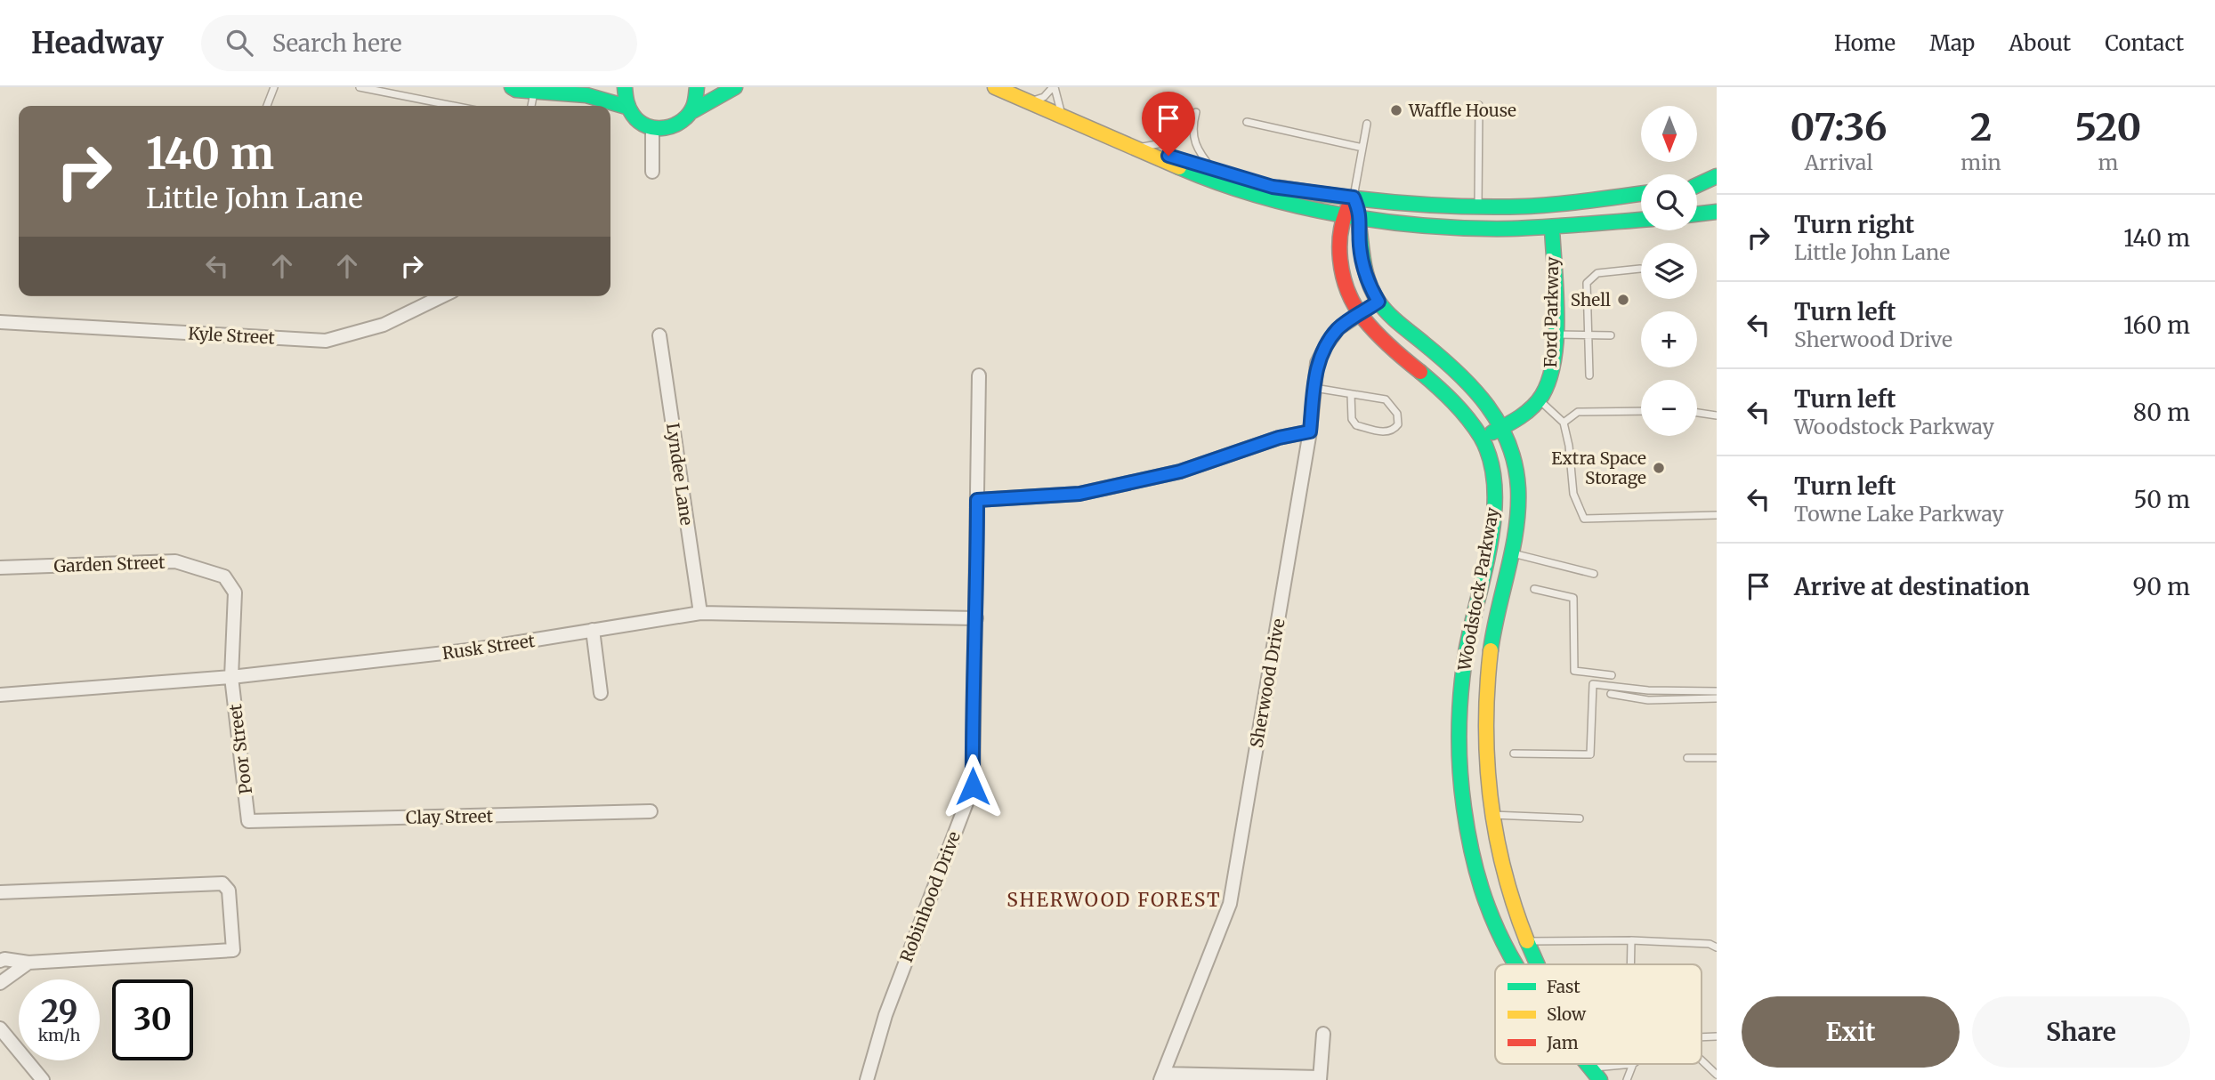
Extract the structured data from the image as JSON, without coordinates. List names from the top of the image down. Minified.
{"streets":{"main road":["Ford Parkway","Woodstock Parkway"],"street":["Kyle Street","Lyndee Lane","Garden Street","Rusk Street","Sherwood Drive","Poor Street","Clay Street","Robinhood Drive"]},"crossings":[["Ford Parkway","Woodstock Parkway"],["Lyndee Lane","Rusk Street"],["Garden Street","Rusk Street"],["Garden Street","Poor Street"],["Woodstock Parkway","Sherwood Drive"],["Rusk Street","Poor Street"],["Rusk Street","Robinhood Drive"],["Poor Street","Clay Street"]],"districts":["SHERWOOD FOREST"],"places":["Waffle House","Shell","Extra Space Storage"],"legend":["Fast","Slow","Jam"],"north":"bottom","page":{"header":"Headway","search":"Search here","nav":["Home","Map","About","Contact"],"eta":["07:36","Arrival","2","min","520","m"],"map_buttons":["+","−"],"turn":["140 m","Little John Lane"],"list":[{"name":"Turn right","note":"Little John Lane","value":"140 m"},{"name":"Turn left","note":"Sherwood Drive","value":"160 m"},{"name":"Turn left","note":"Woodstock Parkway","value":"80 m"},{"name":"Turn left","note":"Towne Lake Parkway","value":"50 m"},{"name":"Arrive at destination","value":"90 m"}],"speed":"29 km/h","limit":"30","buttons":["Exit","Share"]}}
